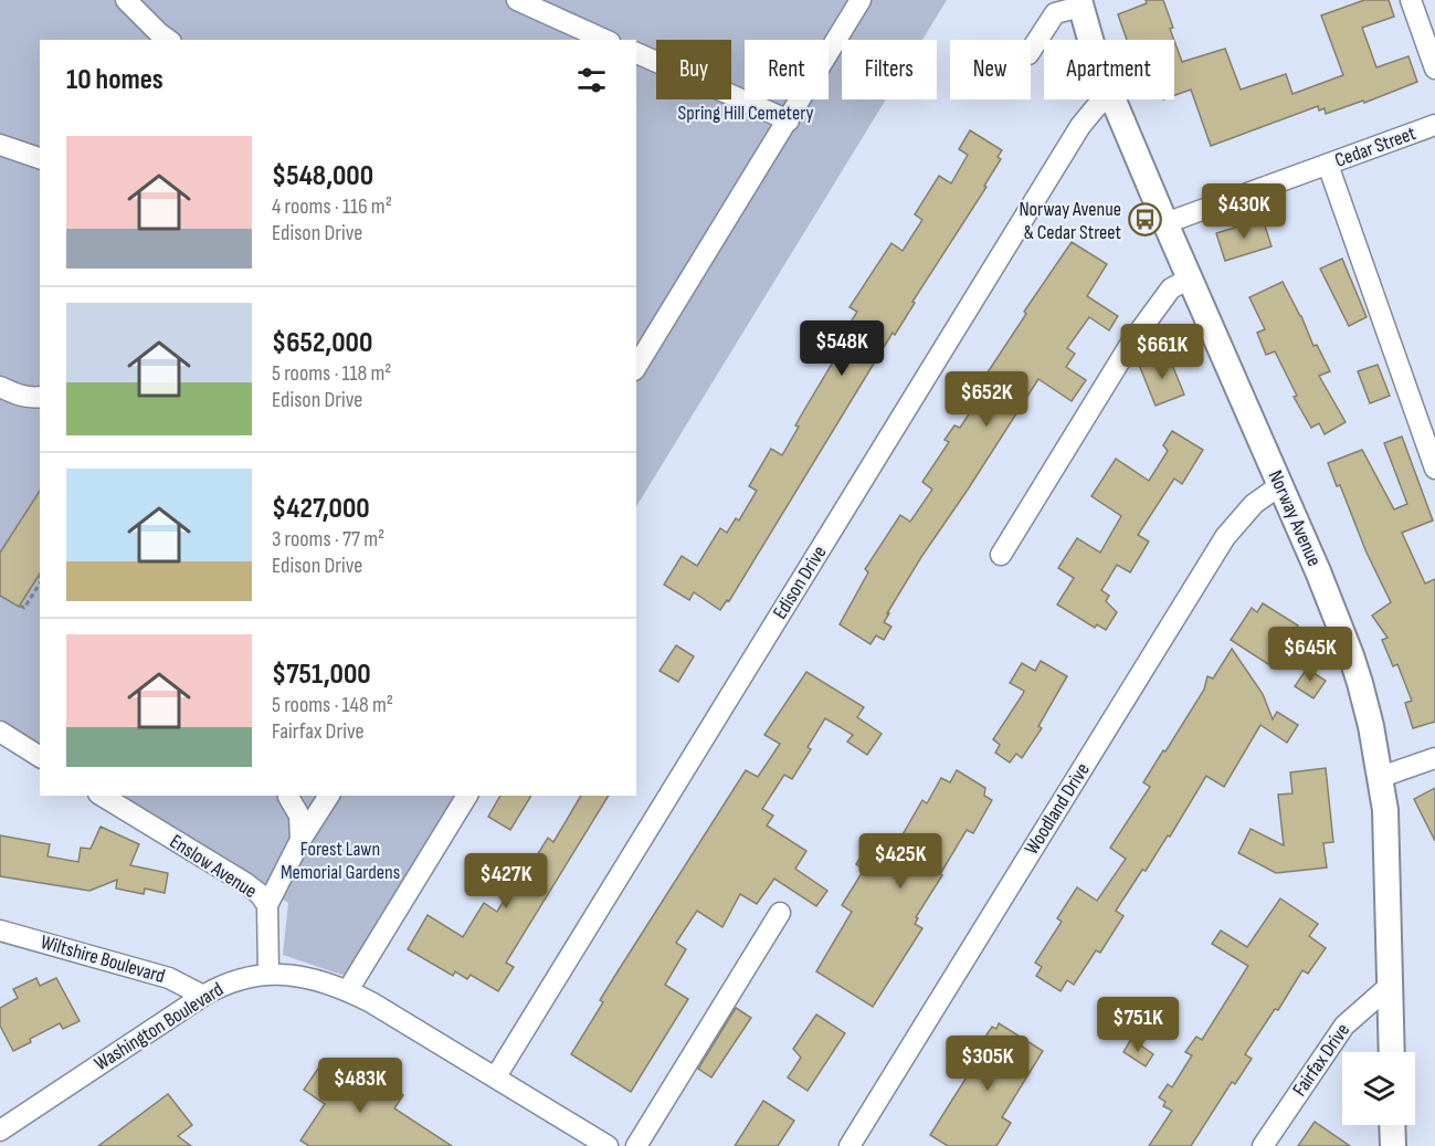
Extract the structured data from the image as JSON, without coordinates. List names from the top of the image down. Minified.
{"streets":{"main road":["Norway Avenue"],"street":["Cedar Street","Edison Drive","Woodland Drive","Enslow Avenue","Wiltshire Boulevard","Washington Boulevard","Fairfax Drive"]},"crossings":[["Cedar Street","Norway Avenue"],["Norway Avenue","Woodland Drive"],["Norway Avenue","Fairfax Drive"],["Edison Drive","Washington Boulevard"],["Enslow Avenue","Washington Boulevard"],["Wiltshire Boulevard","Washington Boulevard"]],"parks":["Spring Hill Cemetery","Forest Lawn Memorial Gardens"],"places":{"bus stop":["Norway Avenue & Cedar Street"]},"page":{"chip":["Buy","Rent","Filters","New","Apartment"],"heading":"10 homes","list":[{"name":"$548,000","note":"4 rooms · 116 m² · Edison Drive"},{"name":"$652,000","note":"5 rooms · 118 m² · Edison Drive"},{"name":"$427,000","note":"3 rooms · 77 m² · Edison Drive"},{"name":"$751,000","note":"5 rooms · 148 m² · Fairfax Drive"}],"price":["$430K","$548K","$661K","$652K","$645K","$425K","$427K","$751K","$305K","$483K"]}}
